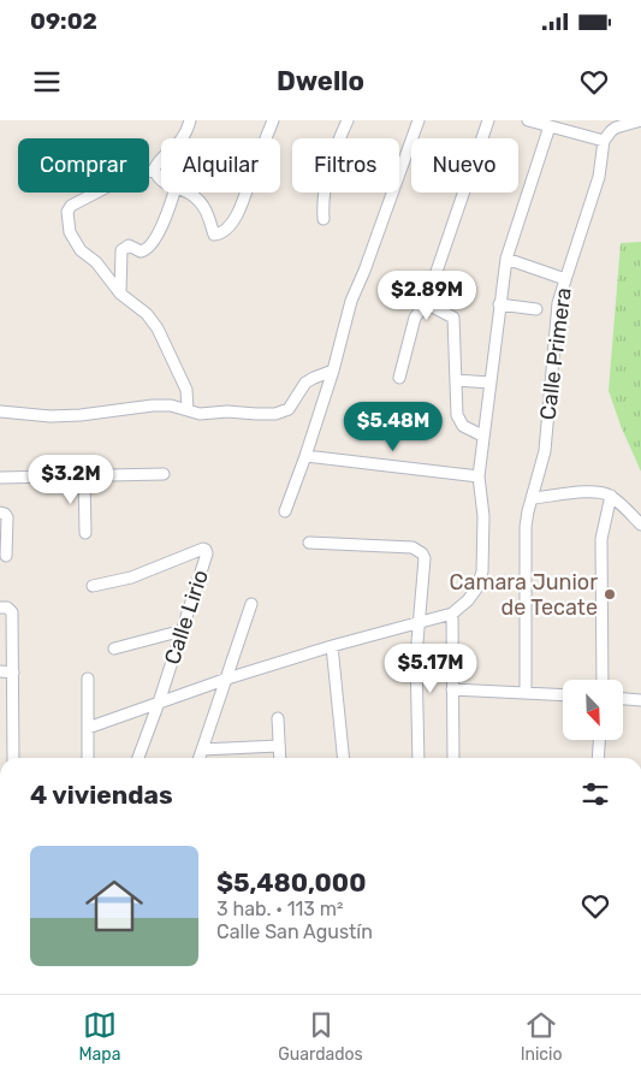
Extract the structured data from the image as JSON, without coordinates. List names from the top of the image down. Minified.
{"streets":{"street":["Calle Primera","Calle Lirio"]},"places":["Camara Junior de Tecate"],"north":"bottom right","page":{"status":"09:02","header":"Dwello","chip":["Comprar","Alquilar","Filtros","Nuevo"],"price":["$2.89M","$5.48M","$3.2M","$5.17M"],"heading":"4 viviendas","list":[{"name":"$5,480,000","note":"3 hab. · 113 m² · Calle San Agustín"}],"tabs":["Mapa","Guardados","Inicio"]}}
